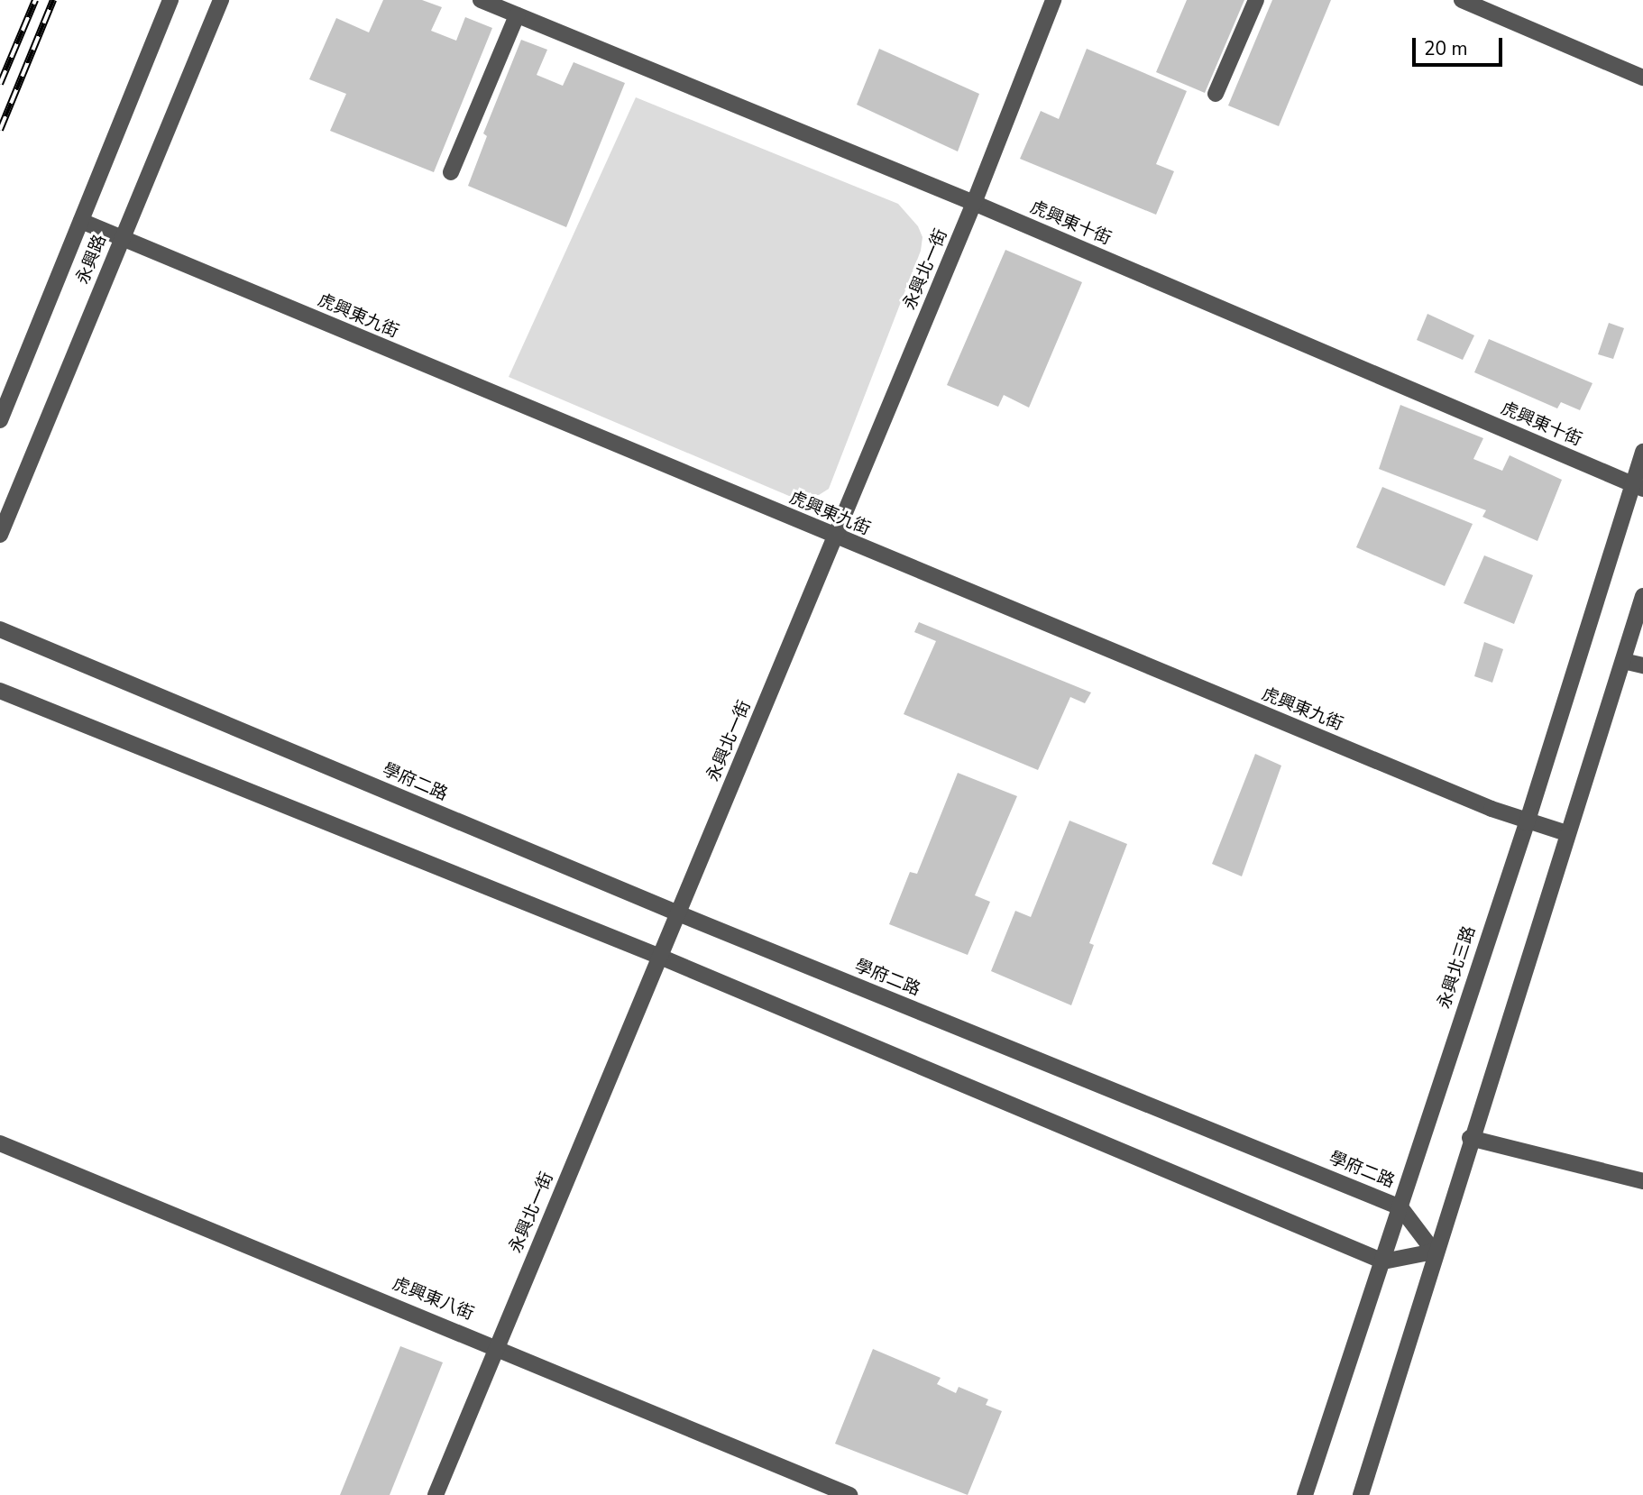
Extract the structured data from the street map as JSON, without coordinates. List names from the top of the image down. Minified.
{"streets":{"street":["虎興東十街","永興路","永興北一街","虎興東九街","學府二路","永興北三路","虎興東八街"]},"crossings":[["虎興東十街","永興北一街"],["虎興東十街","永興北三路"],["永興路","虎興東九街"],["永興北一街","虎興東九街"],["永興北一街","學府二路"],["永興北一街","虎興東八街"],["虎興東九街","永興北三路"],["學府二路","永興北三路"]],"scale_bar":"20 m"}
